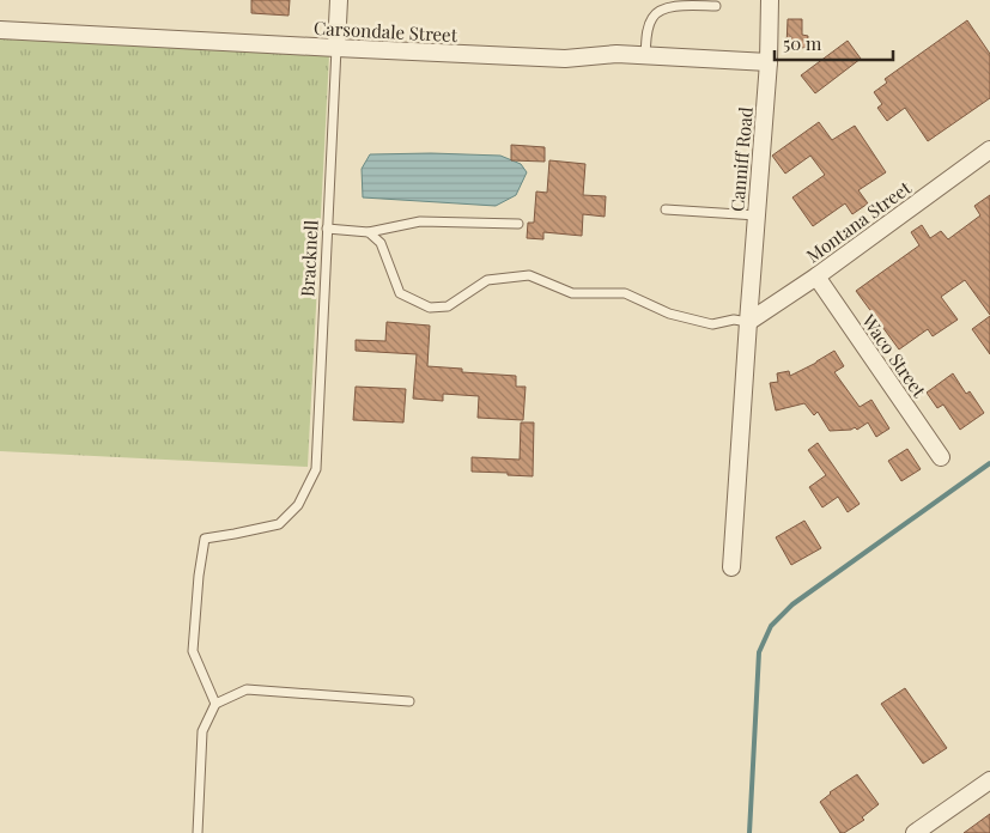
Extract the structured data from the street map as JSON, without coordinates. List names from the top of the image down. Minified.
{"streets":{"street":["Carsondale Street","Canniff Road","Montana Street","Waco Street"],"lane":["Bracknell"]},"crossings":[["Carsondale Street","Canniff Road"],["Carsondale Street","Bracknell"],["Canniff Road","Montana Street"],["Montana Street","Waco Street"]],"scale_bar":"50 m"}
